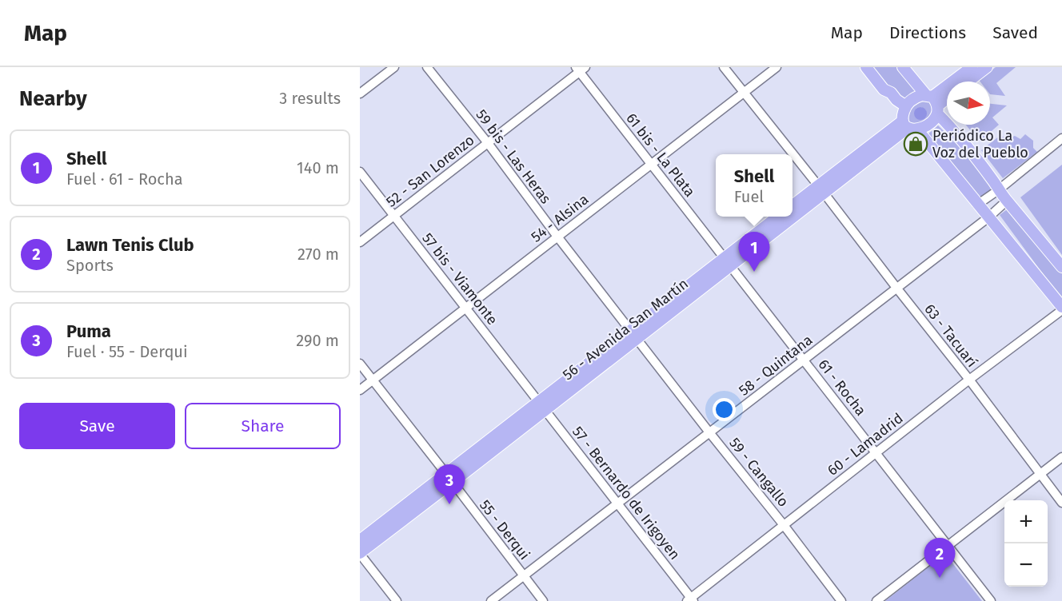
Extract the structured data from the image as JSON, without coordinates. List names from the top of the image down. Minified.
{"streets":{"main road":["56 - Avenida San Martín"],"street":["61 bis - La Plata","59 bis - Las Heras","52 - San Lorenzo","54 - Alsina","57 bis - Viamonte","63 - Tacuarí","58 - Quintana","61 - Rocha","60 - Lamadrid","59 - Cangallo","57 - Bernardo de Irigoyen","55 - Derqui"]},"crossings":[["61 bis - La Plata","52 - San Lorenzo"],["61 bis - La Plata","54 - Alsina"],["61 bis - La Plata","56 - Avenida San Martín"],["61 bis - La Plata","61 - Rocha"],["59 bis - Las Heras","52 - San Lorenzo"],["59 bis - Las Heras","54 - Alsina"],["59 bis - Las Heras","56 - Avenida San Martín"],["59 bis - Las Heras","59 - Cangallo"],["52 - San Lorenzo","57 bis - Viamonte"],["54 - Alsina","57 bis - Viamonte"],["54 - Alsina","63 - Tacuarí"],["54 - Alsina","55 - Derqui"],["57 bis - Viamonte","56 - Avenida San Martín"],["57 bis - Viamonte","57 - Bernardo de Irigoyen"],["56 - Avenida San Martín","63 - Tacuarí"],["56 - Avenida San Martín","61 - Rocha"],["56 - Avenida San Martín","59 - Cangallo"],["56 - Avenida San Martín","57 - Bernardo de Irigoyen"],["56 - Avenida San Martín","55 - Derqui"],["63 - Tacuarí","58 - Quintana"],["63 - Tacuarí","60 - Lamadrid"],["58 - Quintana","61 - Rocha"],["58 - Quintana","59 - Cangallo"],["58 - Quintana","57 - Bernardo de Irigoyen"],["58 - Quintana","55 - Derqui"],["61 - Rocha","60 - Lamadrid"],["60 - Lamadrid","59 - Cangallo"],["60 - Lamadrid","57 - Bernardo de Irigoyen"]],"places":{"shop":["Periódico La Voz del Pueblo"]},"north":"right","page":{"header":"Map","nav":["Map","Directions","Saved"],"heading":["Nearby","3 results"],"list":[{"mark":"1","name":"Shell","note":"Fuel · 61 - Rocha","value":"140 m"},{"mark":"2","name":"Lawn Tenis Club","note":"Sports","value":"270 m"},{"mark":"3","name":"Puma","note":"Fuel · 55 - Derqui","value":"290 m"}],"popup":["Shell","Fuel"],"pins":["1","3","2"],"buttons":["Save","Share"],"map_buttons":["+","−"]}}
